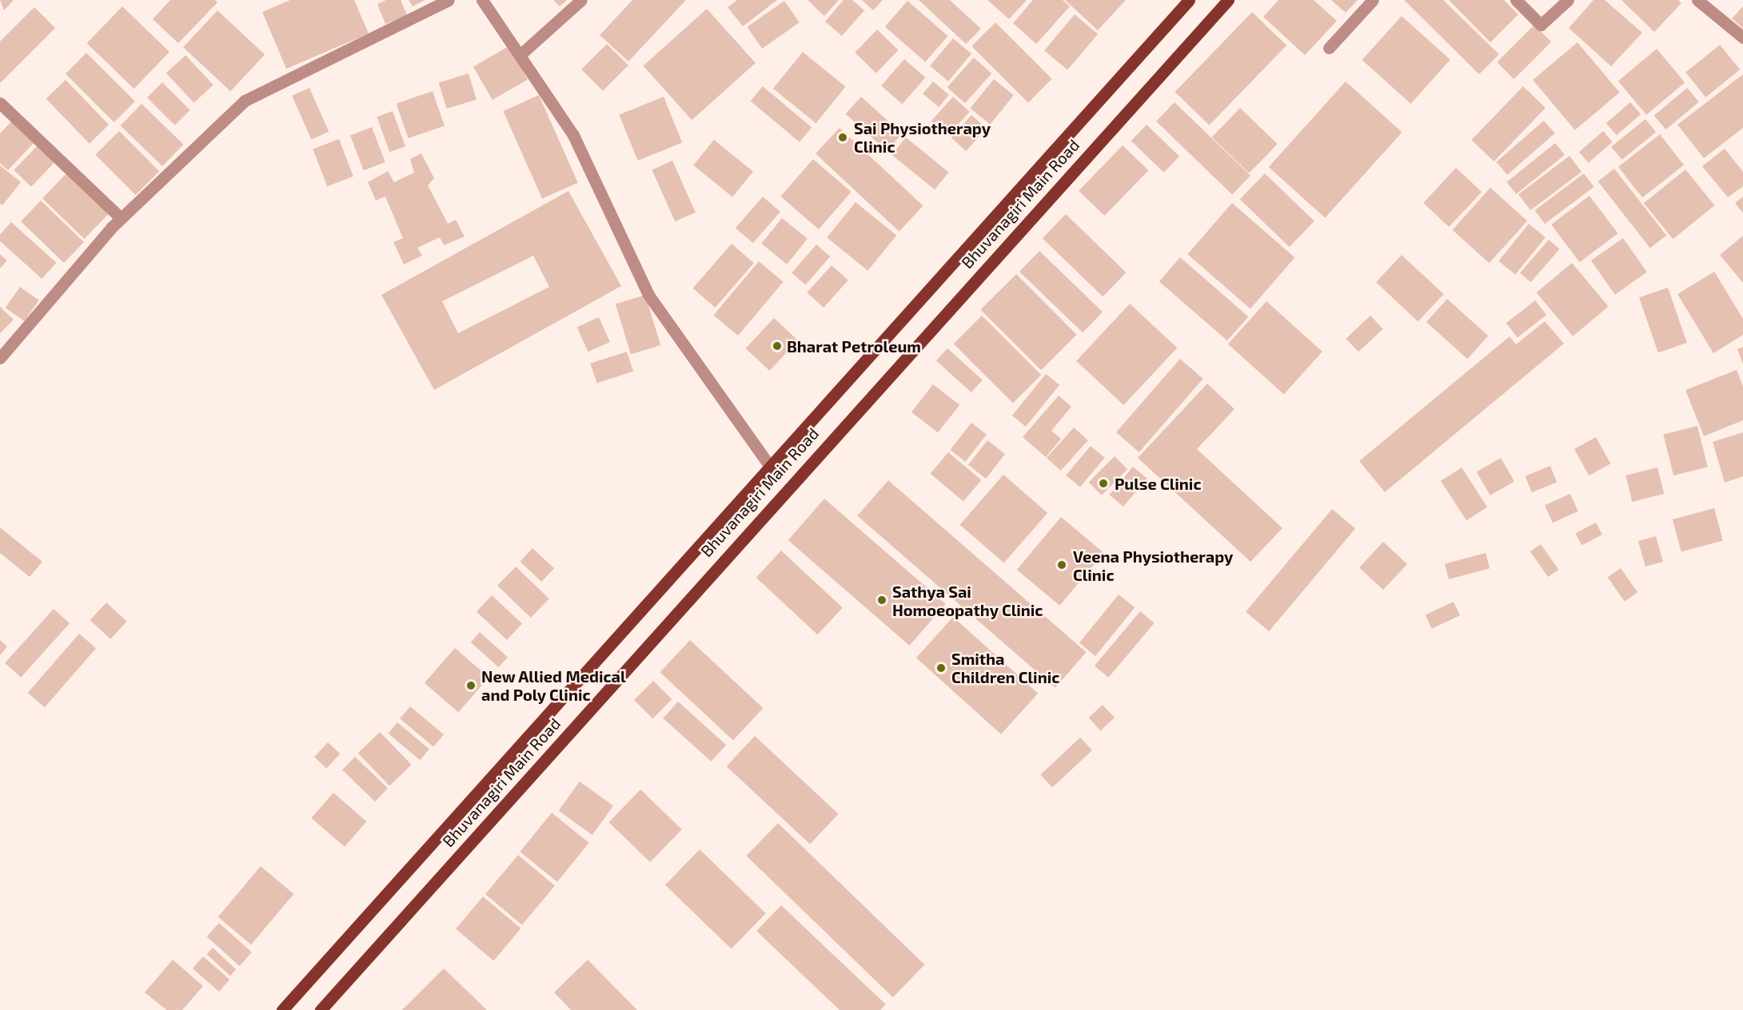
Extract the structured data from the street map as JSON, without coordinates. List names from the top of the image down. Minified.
{"streets":{"main road":["Bhuvanagiri Main Road"]},"places":["Sai Physiotherapy Clinic","Bharat Petroleum","Pulse Clinic","Veena Physiotherapy Clinic","Sathya Sai Homoeopathy Clinic","Smitha Children Clinic","New Allied Medical and Poly Clinic"]}
